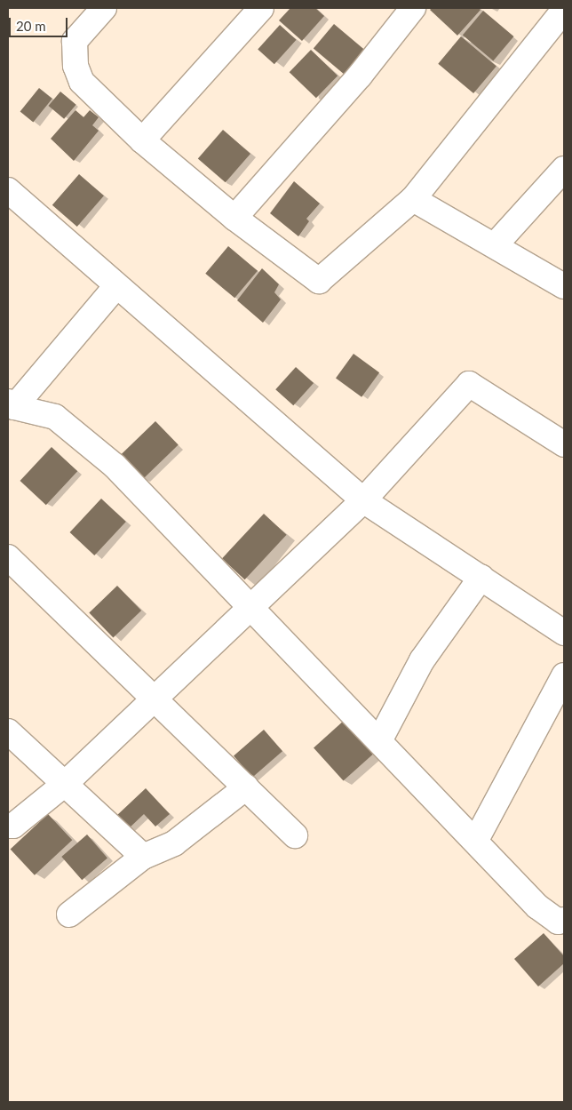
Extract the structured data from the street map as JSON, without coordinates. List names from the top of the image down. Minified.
{"scale_bar":"20 m"}
